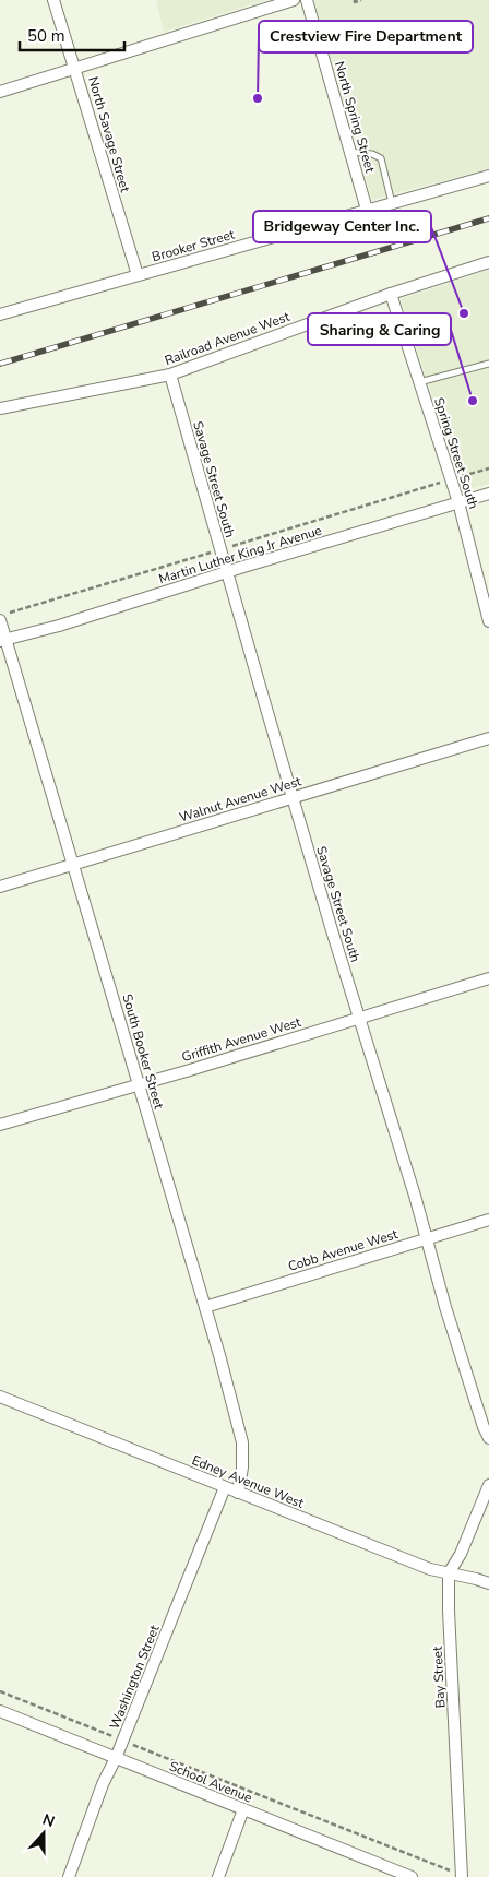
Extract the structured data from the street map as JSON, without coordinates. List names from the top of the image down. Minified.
{"streets":{"street":["North Spring Street","North Savage Street","Brooker Street","Railroad Avenue West","Spring Street South","Savage Street South","Martin Luther King Jr Avenue","Walnut Avenue West","Griffith Avenue West","South Booker Street","Cobb Avenue West","Edney Avenue West","Washington Street","Bay Street","School Avenue"]},"crossings":[["North Spring Street","Brooker Street"],["North Savage Street","Brooker Street"],["Railroad Avenue West","Spring Street South"],["Railroad Avenue West","Savage Street South"],["Spring Street South","Martin Luther King Jr Avenue"],["Savage Street South","Martin Luther King Jr Avenue"],["Savage Street South","Walnut Avenue West"],["Savage Street South","Griffith Avenue West"],["Savage Street South","Cobb Avenue West"],["Martin Luther King Jr Avenue","South Booker Street"],["Walnut Avenue West","South Booker Street"],["Griffith Avenue West","South Booker Street"],["South Booker Street","Cobb Avenue West"],["South Booker Street","Edney Avenue West"],["Edney Avenue West","Washington Street"],["Edney Avenue West","Bay Street"],["Washington Street","School Avenue"]],"places":["Crestview Fire Department","Bridgeway Center Inc.","Sharing & Caring"],"scale_bar":"50 m","north":"top"}
